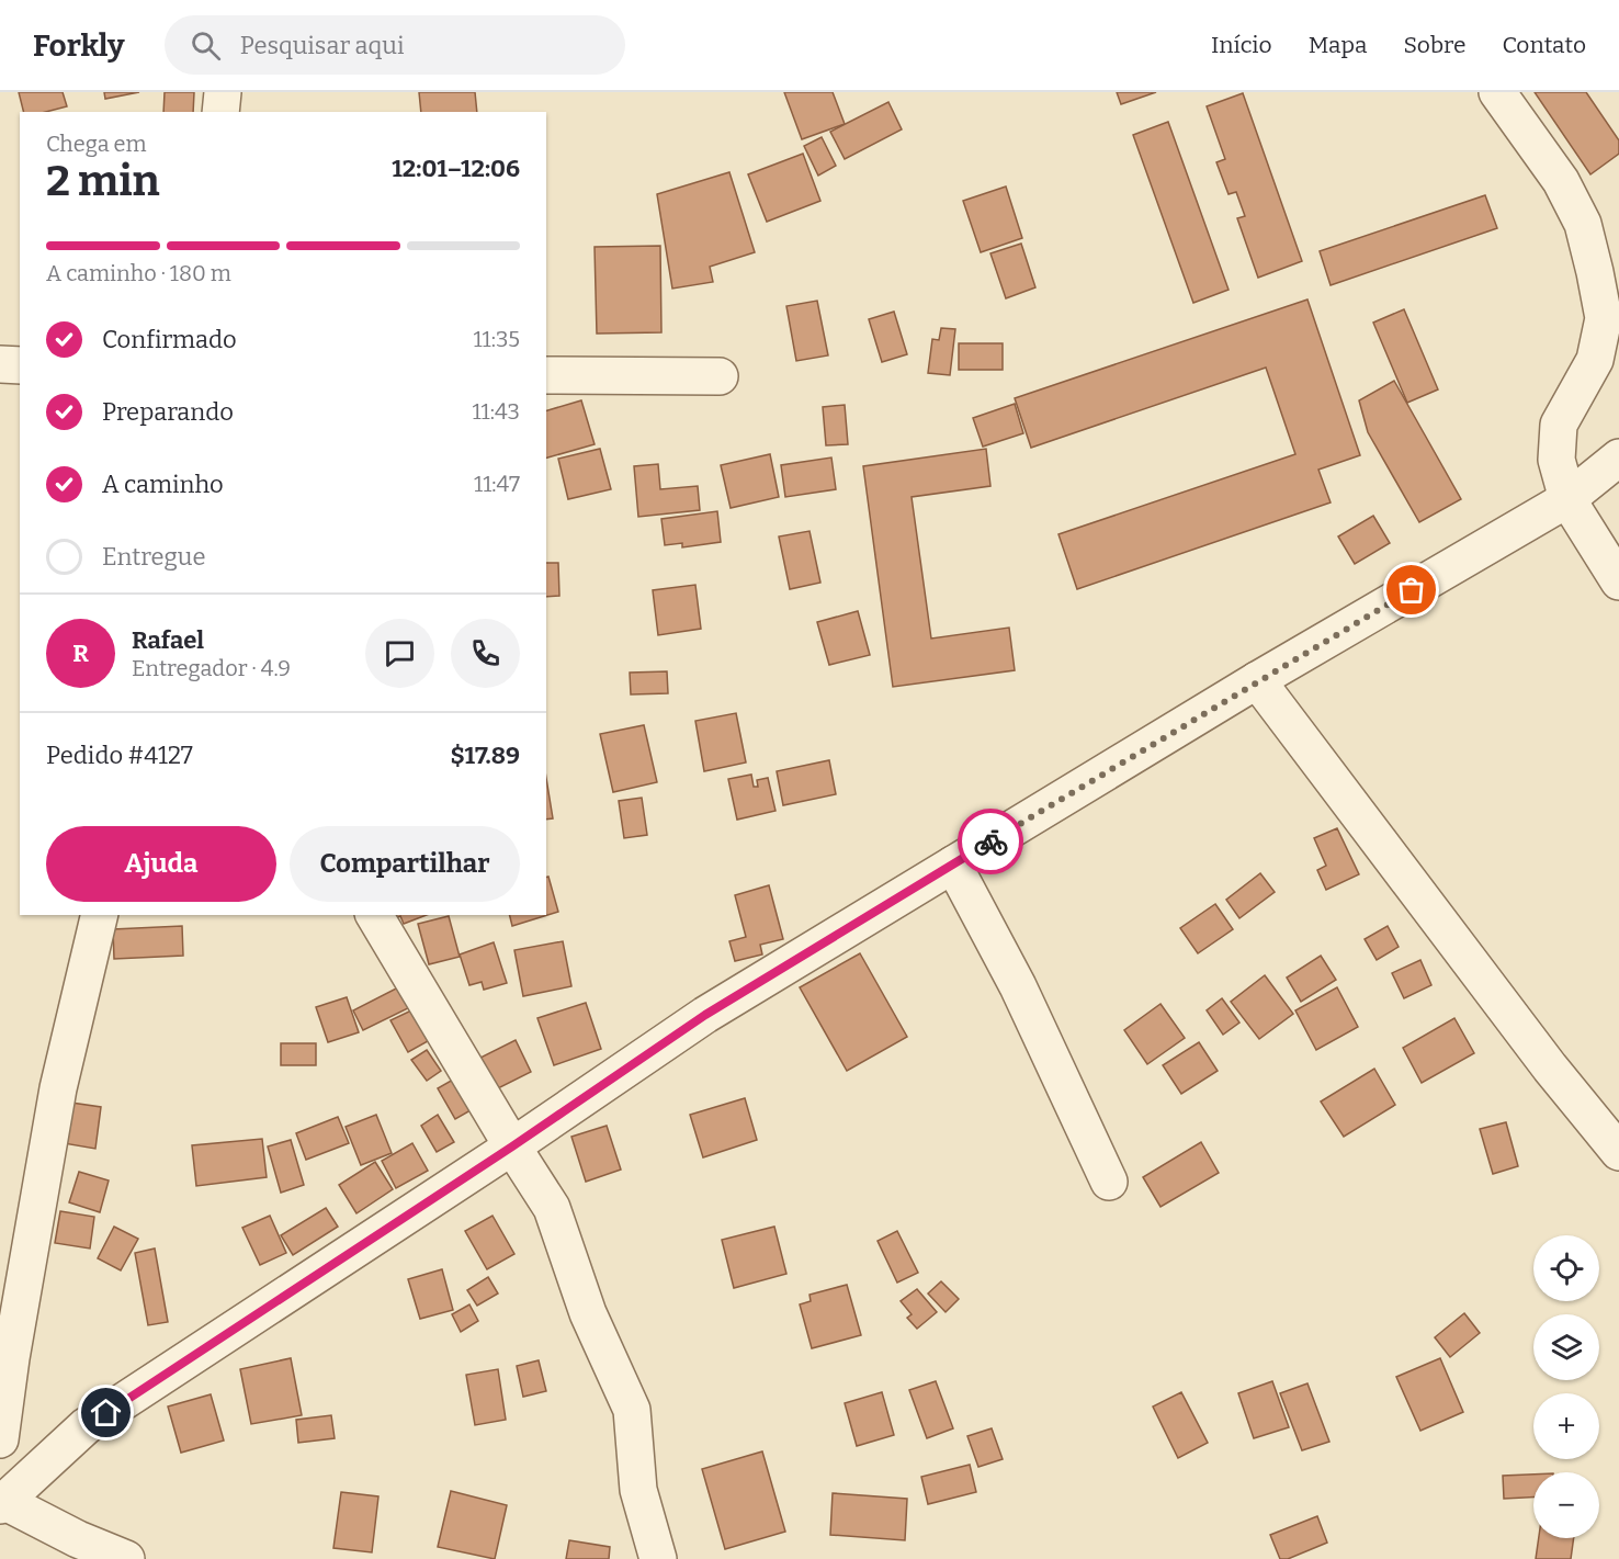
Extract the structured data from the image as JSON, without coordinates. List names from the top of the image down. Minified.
{"page":{"header":"Forkly","search":"Pesquisar aqui","nav":["Início","Mapa","Sobre","Contato"],"heading":["2 min","Chega em","12:01–12:06"],"panel":["Rafael","Entregador · 4.9","Pedido #4127","$17.89"],"bar":"A caminho · 180 m","list":[["Confirmado","11:35"],["Preparando","11:43"],["A caminho","11:47"],"Entregue"],"round":"R","buttons":["Ajuda","Compartilhar"],"map_buttons":["+","−"]}}
